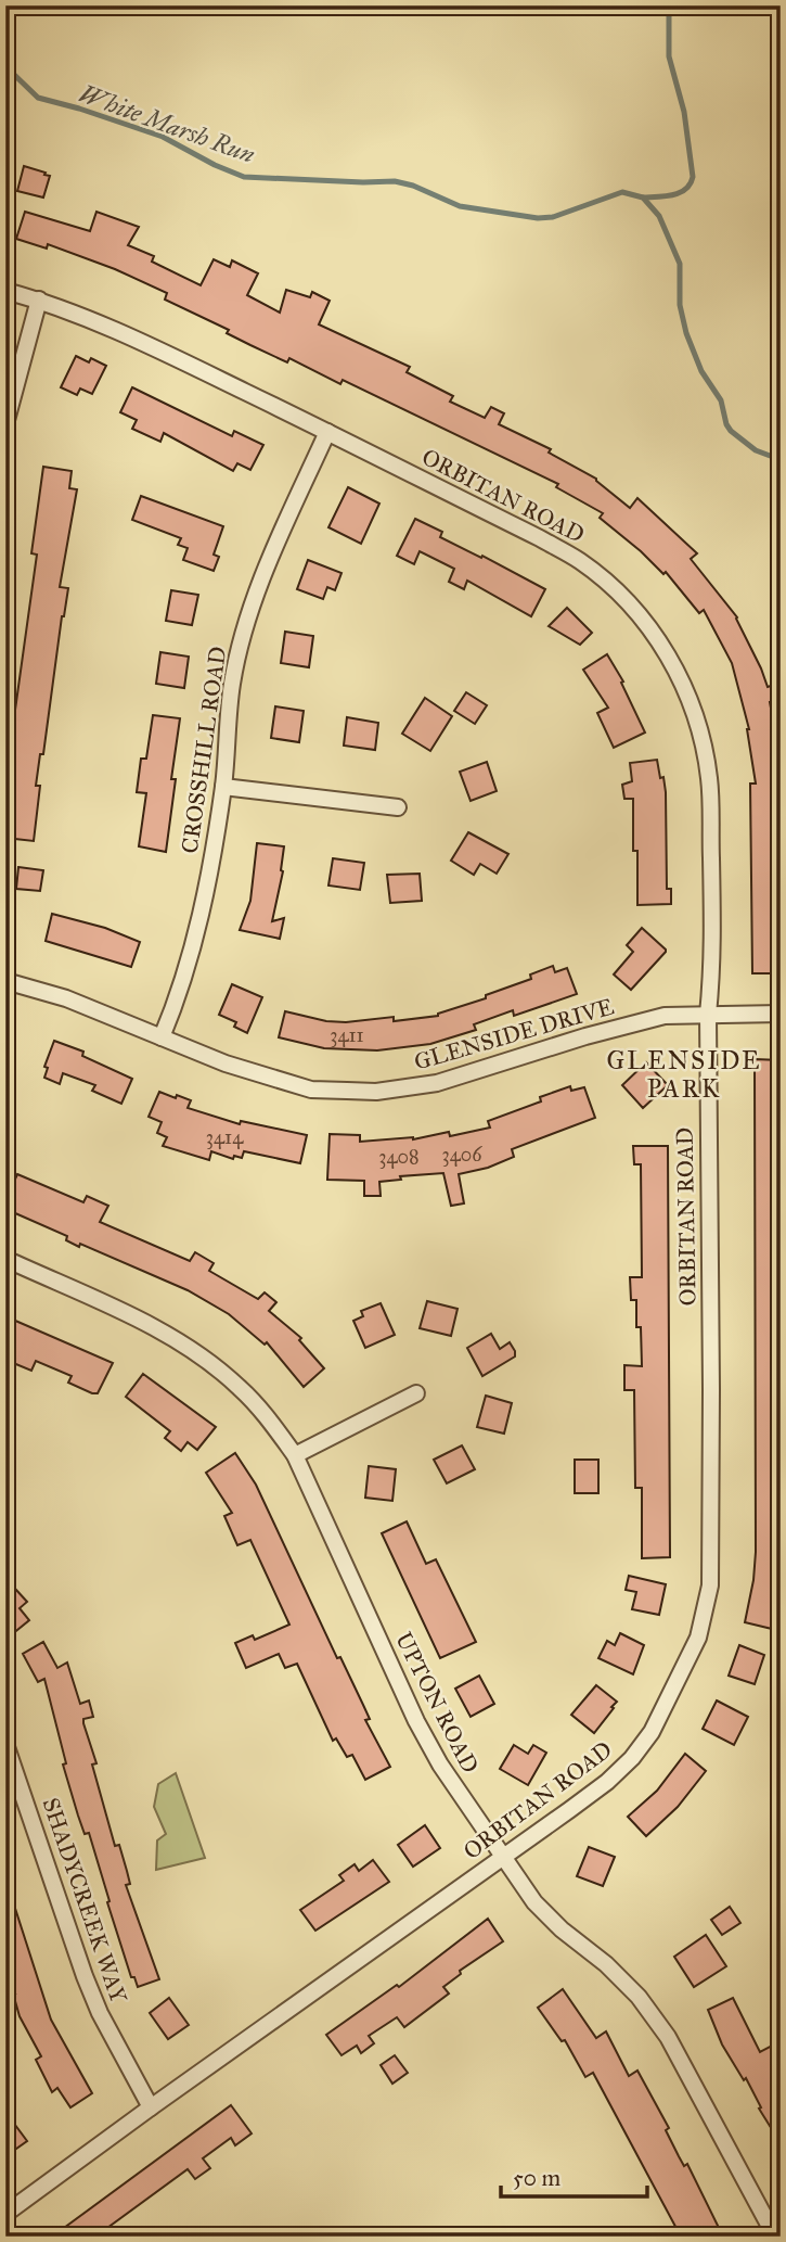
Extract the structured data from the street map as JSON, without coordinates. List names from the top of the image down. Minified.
{"streets":{"street":["ORBITAN ROAD","CROSSHILL ROAD","GLENSIDE DRIVE","UPTON ROAD","SHADYCREEK WAY"]},"crossings":[["ORBITAN ROAD","CROSSHILL ROAD"],["ORBITAN ROAD","GLENSIDE DRIVE"],["ORBITAN ROAD","UPTON ROAD"],["ORBITAN ROAD","SHADYCREEK WAY"],["CROSSHILL ROAD","GLENSIDE DRIVE"]],"districts":["GLENSIDE PARK"],"water":["White Marsh Run"],"house_numbers":["3411","3414","3406","3408"],"scale_bar":"50 m"}
